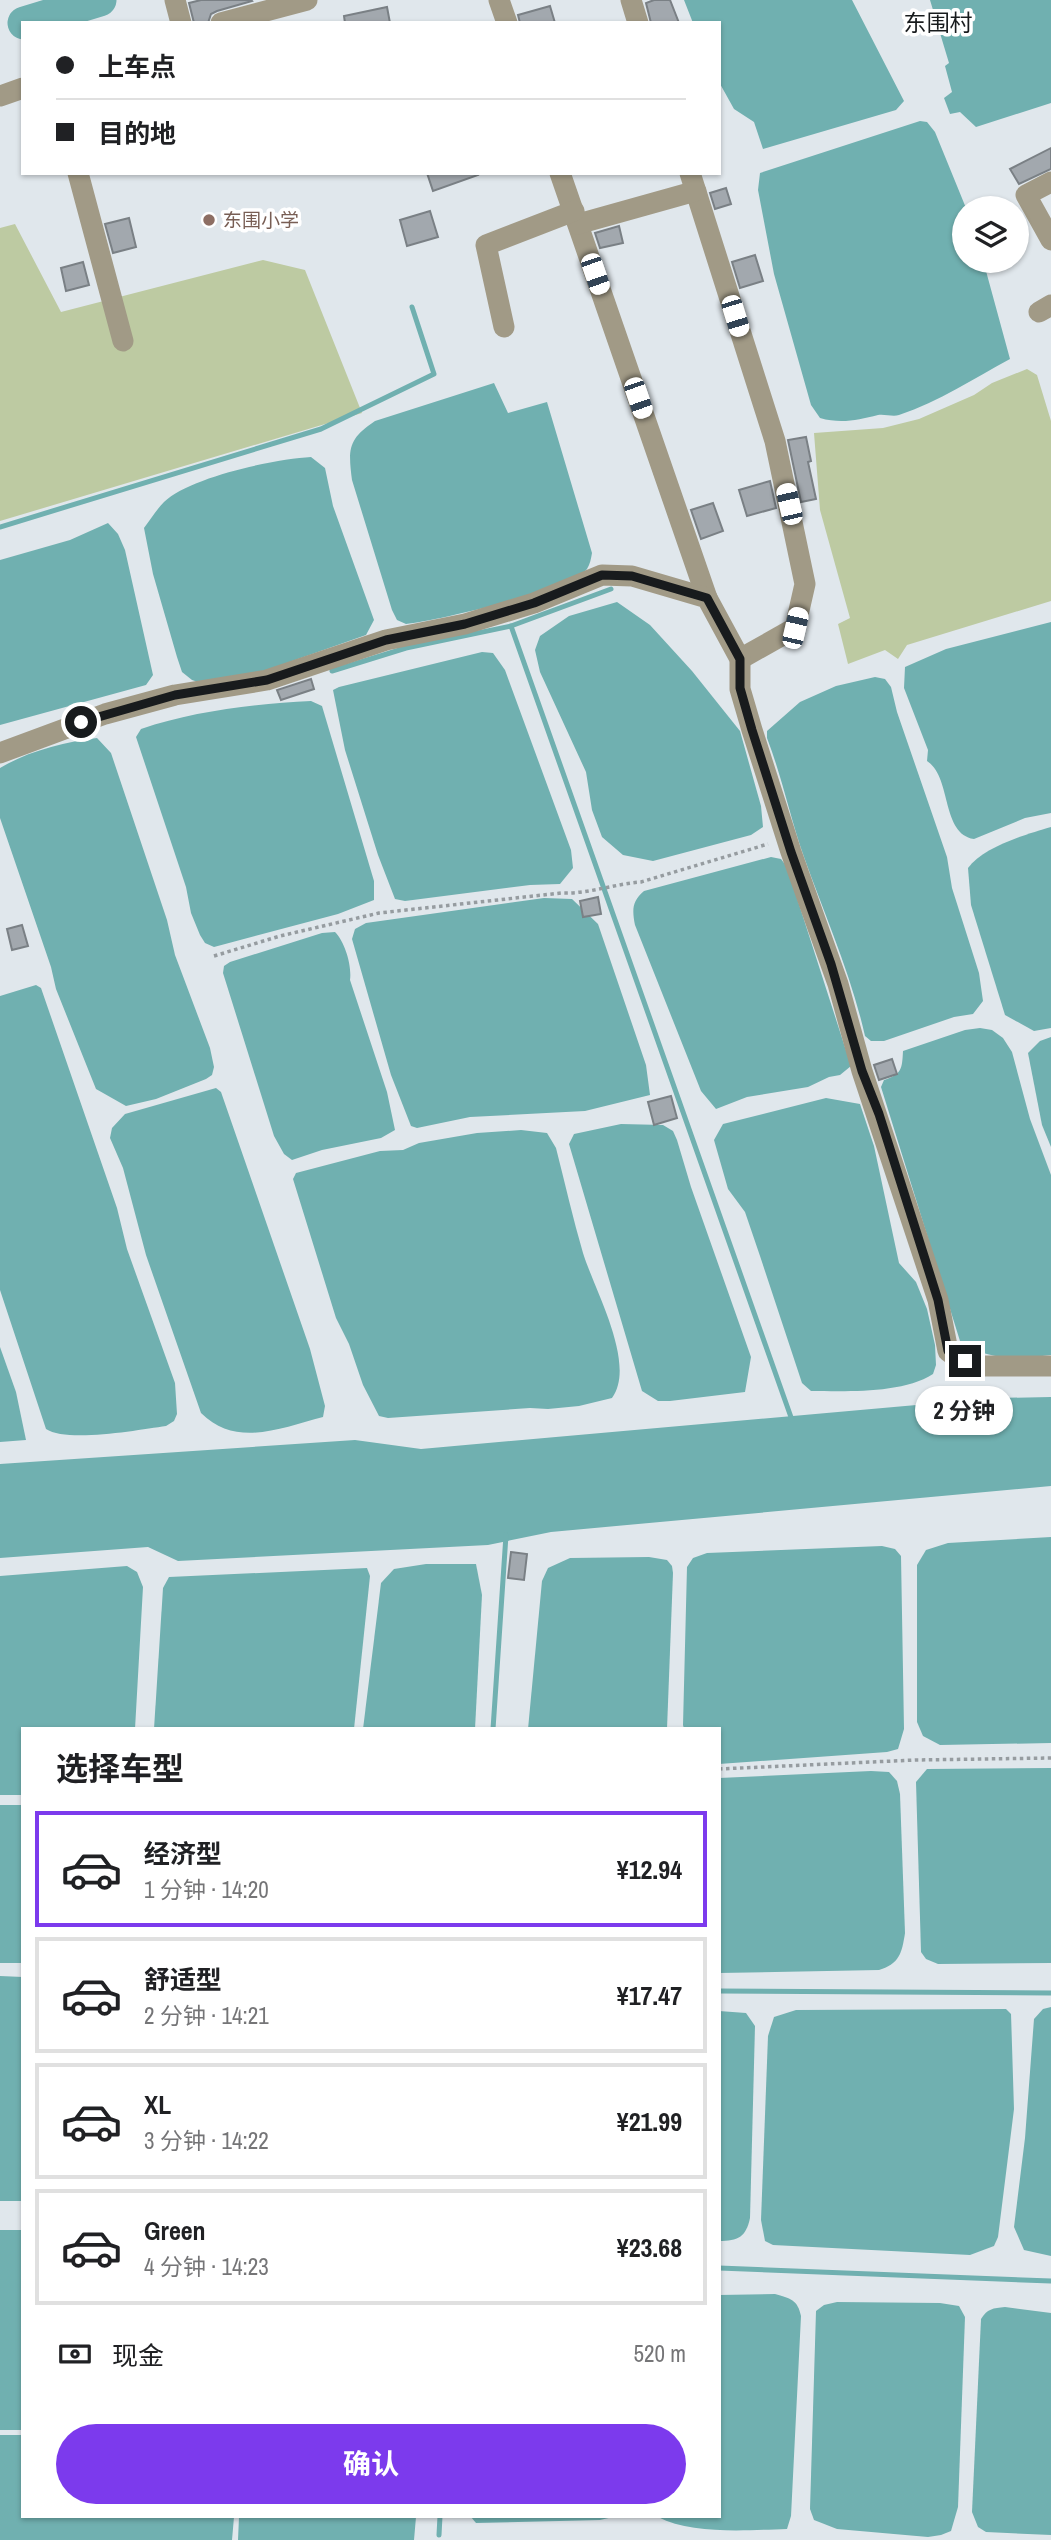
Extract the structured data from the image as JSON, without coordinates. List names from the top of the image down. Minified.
{"districts":["东围村"],"places":["东围小学"],"page":{"banner":["上车点","目的地"],"bubble":"2 分钟","heading":"选择车型","list":[{"name":"经济型","note":"1 分钟 · 14:20","value":"¥12.94"},{"name":"舒适型","note":"2 分钟 · 14:21","value":"¥17.47"},{"name":"XL","note":"3 分钟 · 14:22","value":"¥21.99"},{"name":"Green","note":"4 分钟 · 14:23","value":"¥23.68"}],"pay":["现金","520 m"],"buttons":"确认"}}
